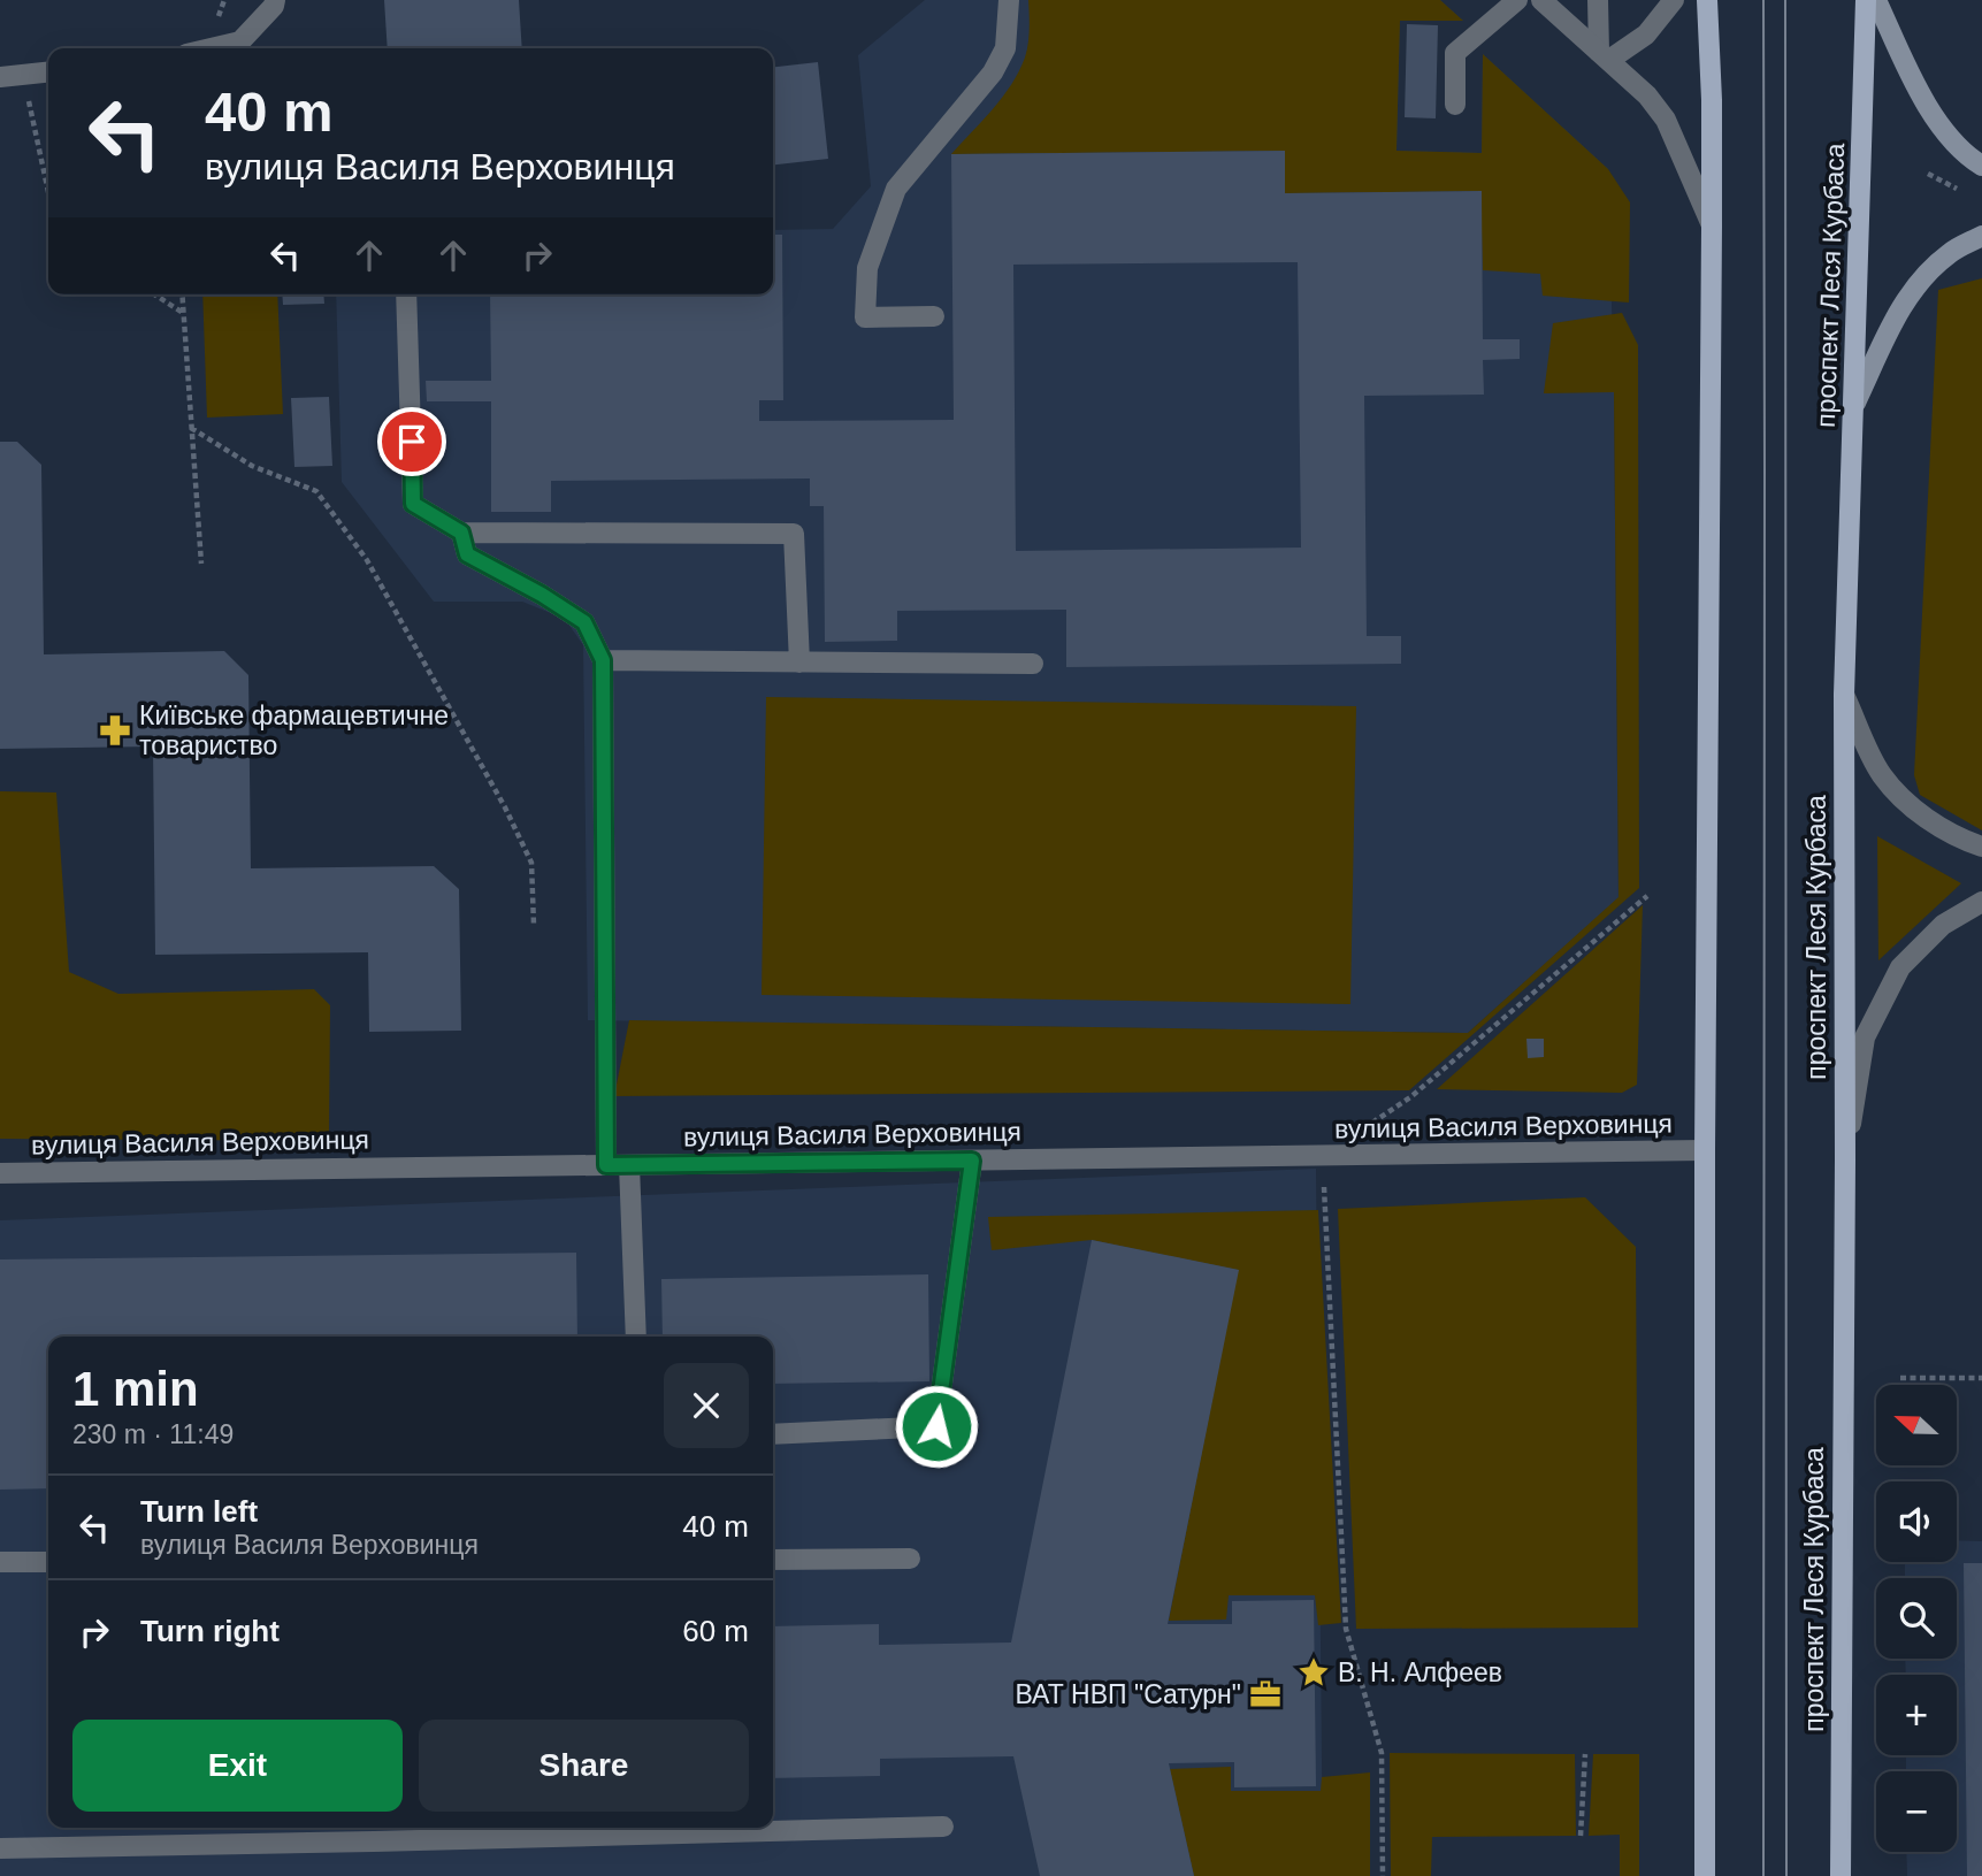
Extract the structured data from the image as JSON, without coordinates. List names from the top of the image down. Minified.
{"streets":{"main road":["проспект Леся Курбаса"],"street":["вулиця Василя Верховинця"]},"places":{"pharmacy":["Київське фармацевтичне товариство"],"place":["В. Н. Алфеев"],"office":["ВАТ НВП \"Сатурн\""]},"north":"left","page":{"turn":["40 m","вулиця Василя Верховинця"],"heading":["1 min","230 m · 11:49"],"map_buttons":["+","−"],"list":[{"name":"Turn left","note":"вулиця Василя Верховинця","value":"40 m"},{"name":"Turn right","value":"60 m"}],"buttons":["Exit","Share"]}}
